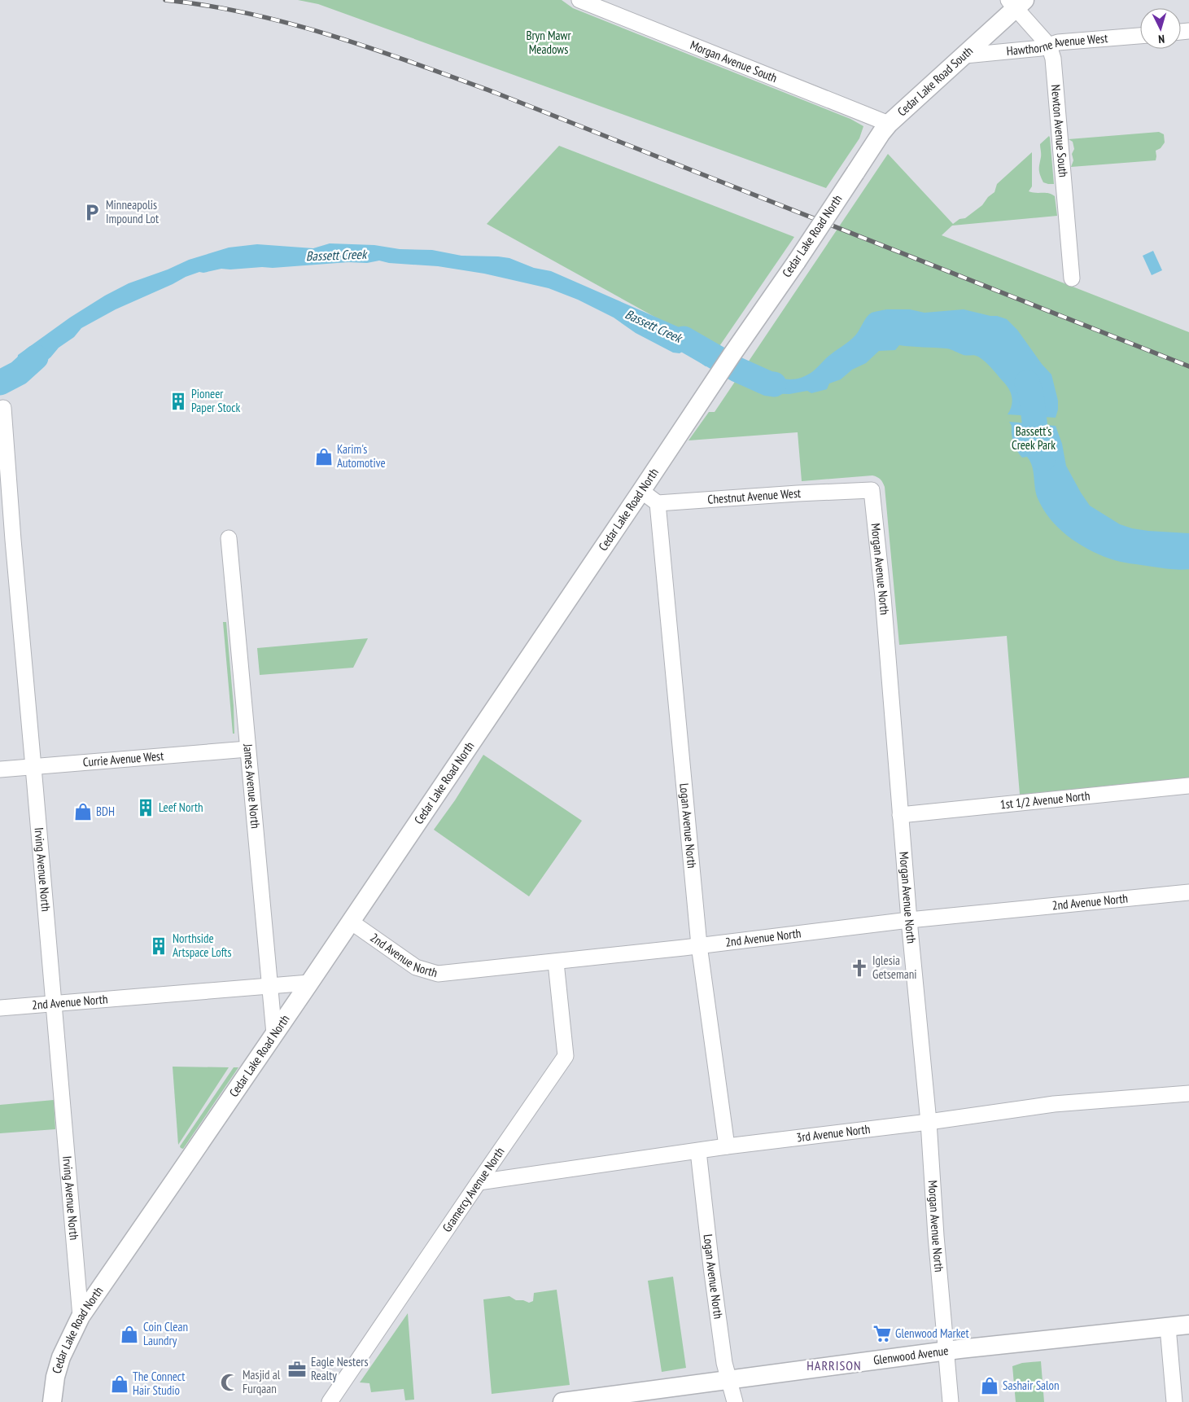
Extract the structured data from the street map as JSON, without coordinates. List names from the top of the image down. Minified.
{"streets":{"street":["Hawthorne Avenue West","Morgan Avenue South","Cedar Lake Road South","Newton Avenue South","Cedar Lake Road North","Chestnut Avenue West","Morgan Avenue North","Currie Avenue West","James Avenue North","1st 1/2 Avenue North","Logan Avenue North","Irving Avenue North","2nd Avenue North","3rd Avenue North","Gramercy Avenue North","Glenwood Avenue"]},"crossings":[["Hawthorne Avenue West","Cedar Lake Road South"],["Hawthorne Avenue West","Newton Avenue South"],["Morgan Avenue South","Cedar Lake Road South"],["Cedar Lake Road South","Newton Avenue South"],["Cedar Lake Road South","Cedar Lake Road North"],["Cedar Lake Road North","James Avenue North"],["Cedar Lake Road North","Irving Avenue North"],["Cedar Lake Road North","2nd Avenue North"],["Chestnut Avenue West","Morgan Avenue North"],["Chestnut Avenue West","Logan Avenue North"],["Morgan Avenue North","1st 1/2 Avenue North"],["Morgan Avenue North","2nd Avenue North"],["Morgan Avenue North","3rd Avenue North"],["Morgan Avenue North","Glenwood Avenue"],["Currie Avenue West","James Avenue North"],["Currie Avenue West","Irving Avenue North"],["James Avenue North","2nd Avenue North"],["Logan Avenue North","2nd Avenue North"],["Logan Avenue North","3rd Avenue North"],["Logan Avenue North","Glenwood Avenue"],["Irving Avenue North","2nd Avenue North"],["2nd Avenue North","Gramercy Avenue North"],["3rd Avenue North","Gramercy Avenue North"]],"districts":["HARRISON"],"water":["Bassett Creek"],"parks":["Bryn Mawr Meadows","Bassett's Creek Park"],"places":{"parking":["Minneapolis Impound Lot"],"building":["Pioneer Paper Stock","Leef North","Northside Artspace Lofts"],"shop":["Karim's Automotive","BDH","Coin Clean Laundry","The Connect Hair Studio","Sashair Salon"],"church":["Iglesia Getsemani"],"supermarket":["Glenwood Market"],"office":["Eagle Nesters Realty"],"mosque":["Masjid al Furqaan"]},"north":"bottom"}
